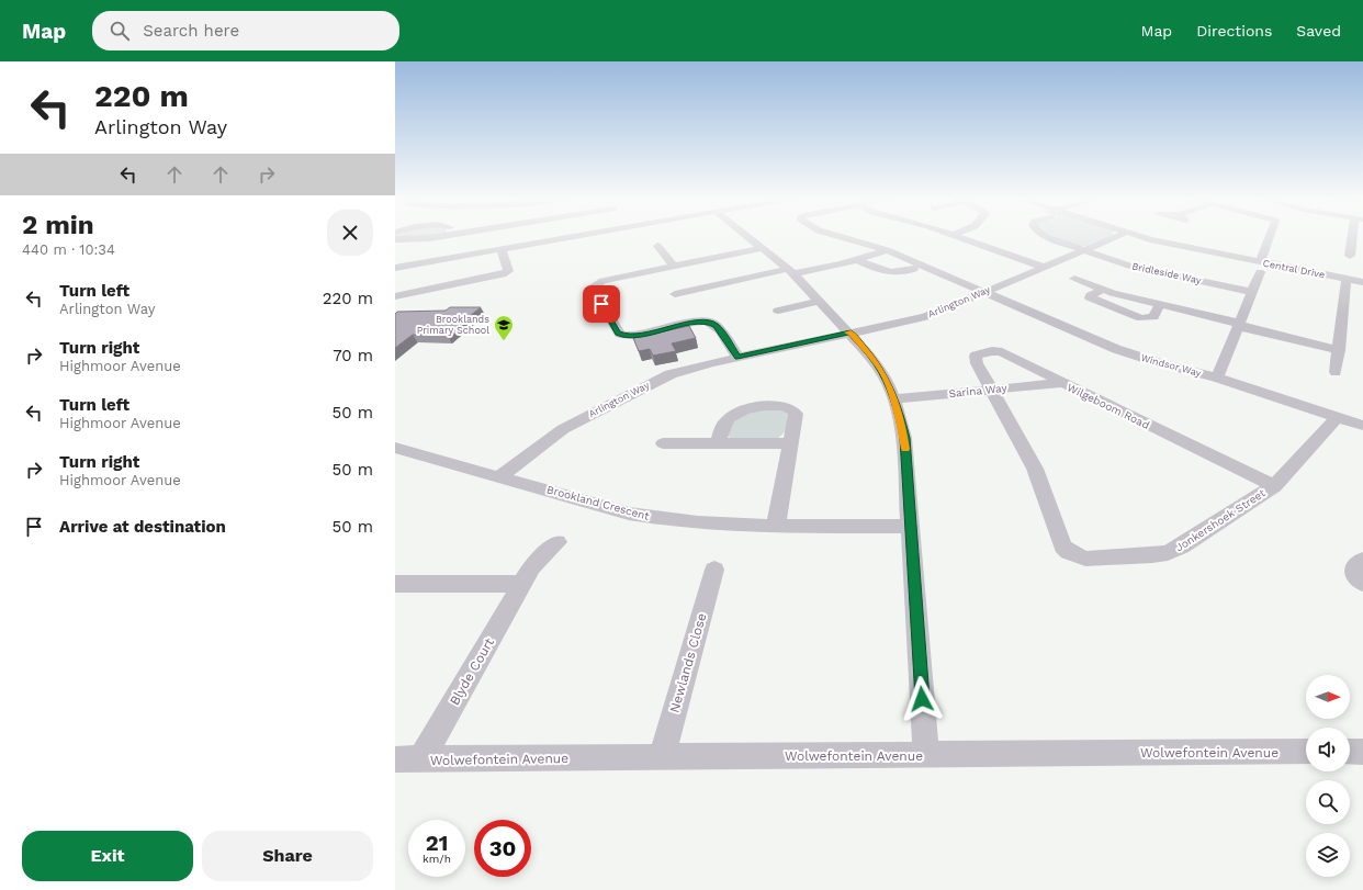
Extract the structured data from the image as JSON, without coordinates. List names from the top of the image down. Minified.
{"streets":{"street":["Central Drive","Bridleside Way","Arlington Way","Windsor Way","Sarina Way","Wilgeboom Road","Brookland Crescent","Jonkershoek Street","Newlands Close","Blyde Court","Wolwefontein Avenue"]},"crossings":[["Bridleside Way","Arlington Way"],["Arlington Way","Windsor Way"],["Arlington Way","Brookland Crescent"],["Windsor Way","Jonkershoek Street"],["Sarina Way","Wilgeboom Road"],["Sarina Way","Jonkershoek Street"],["Wilgeboom Road","Jonkershoek Street"],["Newlands Close","Wolwefontein Avenue"],["Blyde Court","Wolwefontein Avenue"]],"places":{"school or university":["Brooklands Primary School"]},"north":"right","page":{"header":"Map","search":"Search here","nav":["Map","Directions","Saved"],"turn":["220 m","Arlington Way"],"heading":["2 min","440 m · 10:34"],"list":[{"name":"Turn left","note":"Arlington Way","value":"220 m"},{"name":"Turn right","note":"Highmoor Avenue","value":"70 m"},{"name":"Turn left","note":"Highmoor Avenue","value":"50 m"},{"name":"Turn right","note":"Highmoor Avenue","value":"50 m"},{"name":"Arrive at destination","value":"50 m"}],"speed":"21 km/h","limit":"30","buttons":["Exit","Share"]}}
